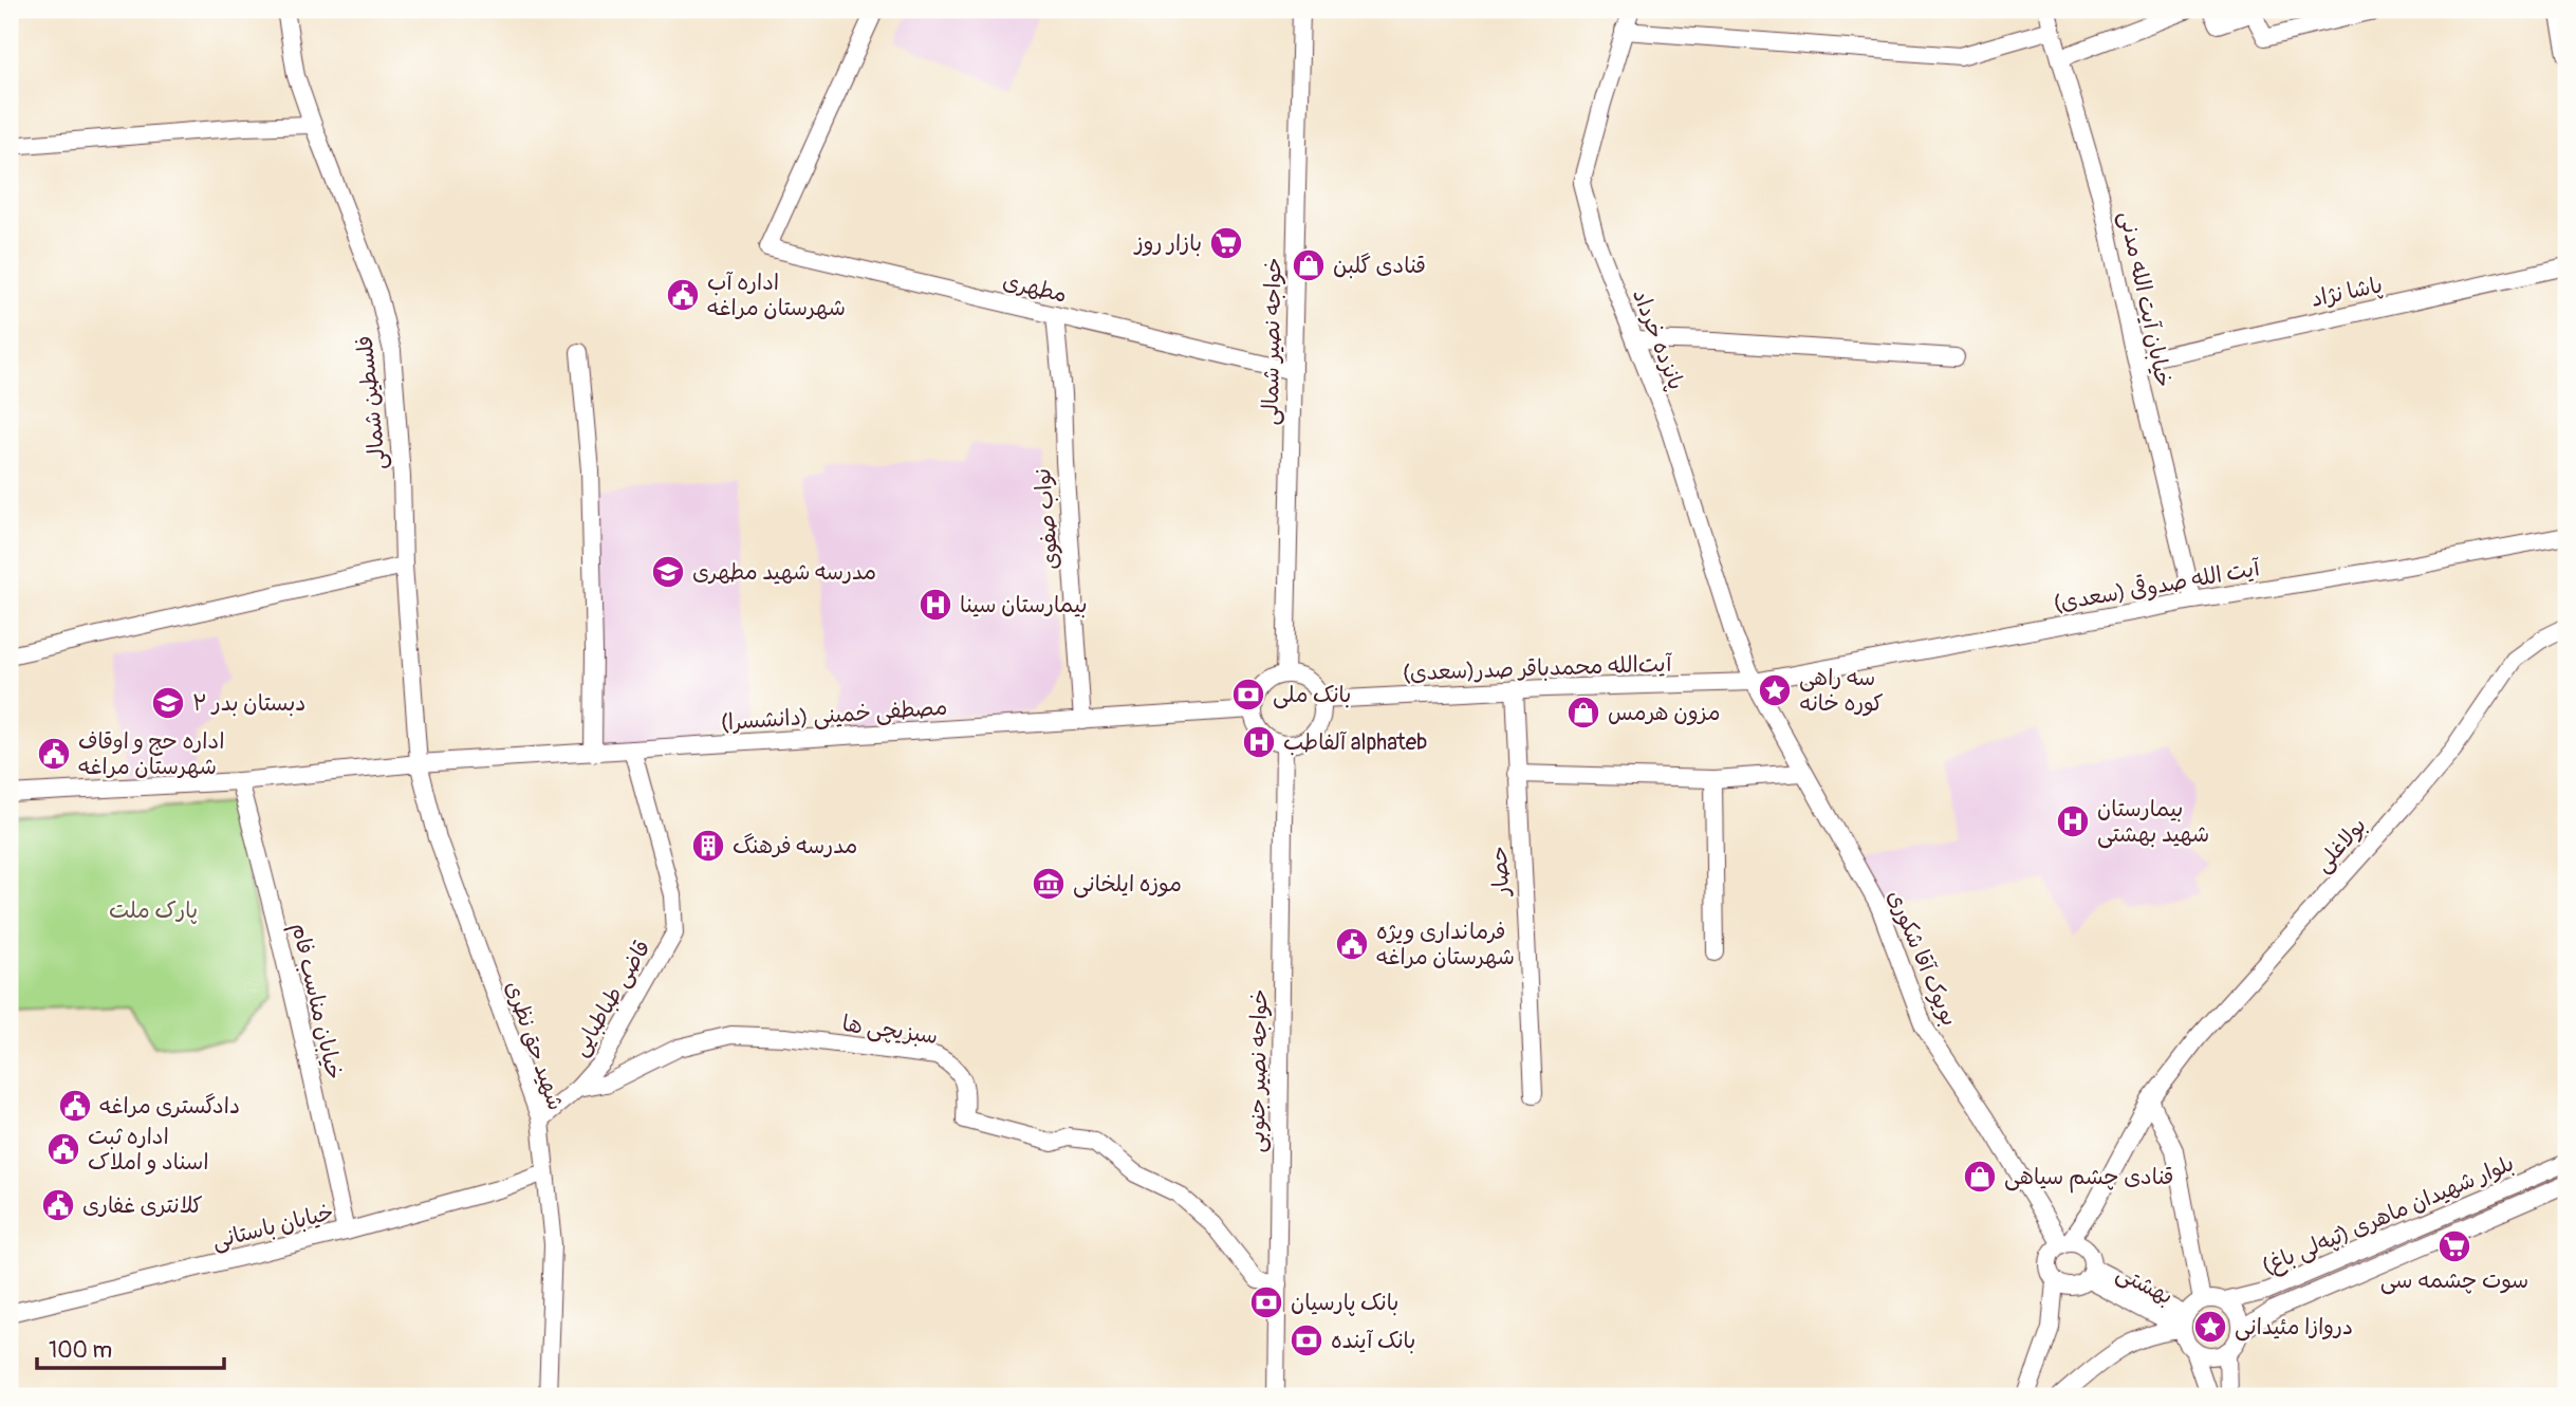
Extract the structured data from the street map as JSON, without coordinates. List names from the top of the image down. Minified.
{"streets":{"street":["مطهری","پاشا نژاد","خیابان آیت الله مدنی","پانزده خرداد","خواجه نصیر شمالی","فلسطین شمالی","نواب صفوی","آیت الله صدوقی (سعدی)","آیت‌الله محمدباقر صدر(سعدی)","مصطفی خمینی (دانشسرا)","بولاغلی","حصار","بویوک آقا شکوری","قاضی طباطبایی","خیابان مناسب فام","سبزیچی ها","شهید حق نظری","خواجه نصیر جنوبی","بلوار شهیدان ماهری (تپه‌لی باغ)","خیابان باستانی","بهشتی"]},"crossings":[["مطهری","خواجه نصیر شمالی"],["مطهری","نواب صفوی"],["پاشا نژاد","خیابان آیت الله مدنی"],["خیابان آیت الله مدنی","آیت الله صدوقی (سعدی)"],["پانزده خرداد","آیت الله صدوقی (سعدی)"],["پانزده خرداد","آیت‌الله محمدباقر صدر(سعدی)"],["پانزده خرداد","بویوک آقا شکوری"],["خواجه نصیر شمالی","آیت‌الله محمدباقر صدر(سعدی)"],["خواجه نصیر شمالی","مصطفی خمینی (دانشسرا)"],["خواجه نصیر شمالی","خواجه نصیر جنوبی"],["فلسطین شمالی","مصطفی خمینی (دانشسرا)"],["فلسطین شمالی","شهید حق نظری"],["نواب صفوی","مصطفی خمینی (دانشسرا)"],["آیت الله صدوقی (سعدی)","آیت‌الله محمدباقر صدر(سعدی)"],["آیت الله صدوقی (سعدی)","بویوک آقا شکوری"],["آیت‌الله محمدباقر صدر(سعدی)","مصطفی خمینی (دانشسرا)"],["آیت‌الله محمدباقر صدر(سعدی)","حصار"],["آیت‌الله محمدباقر صدر(سعدی)","بویوک آقا شکوری"],["آیت‌الله محمدباقر صدر(سعدی)","خواجه نصیر جنوبی"],["مصطفی خمینی (دانشسرا)","قاضی طباطبایی"],["مصطفی خمینی (دانشسرا)","خیابان مناسب فام"],["مصطفی خمینی (دانشسرا)","شهید حق نظری"],["مصطفی خمینی (دانشسرا)","خواجه نصیر جنوبی"],["بولاغلی","بویوک آقا شکوری"],["بولاغلی","بهشتی"],["بویوک آقا شکوری","بهشتی"],["قاضی طباطبایی","سبزیچی ها"],["قاضی طباطبایی","شهید حق نظری"],["خیابان مناسب فام","خیابان باستانی"],["سبزیچی ها","خواجه نصیر جنوبی"],["شهید حق نظری","خیابان باستانی"],["بلوار شهیدان ماهری (تپه‌لی باغ)","بهشتی"]],"parks":["پارک ملت"],"places":{"supermarket":["بازار روز","سوت چشمه سی"],"shop":["قنادی گلبن","مزون هرمس","قنادی چشم سیاهی"],"public building":["اداره آب شهرستان مراغه","اداره حج و اوقاف شهرستان مراغه","فرمانداری ویژه شهرستان مراغه","دادگستری مراغه","اداره ثبت اسناد و املاک","کلانتری غفاری"],"school or university":["مدرسه شهید مطهری","دبستان بدر ۲"],"hospital":["بیمارستان سینا","آلفاطب alphateb","بیمارستان شهید بهشتی"],"place":["سه راهی کوره خانه","دروازا مئیدانی"],"bank":["بانک ملی","بانک پارسیان","بانک آینده"],"building":["مدرسه فرهنگ"],"museum":["موزه ایلخانی"]},"scale_bar":"100 m"}
